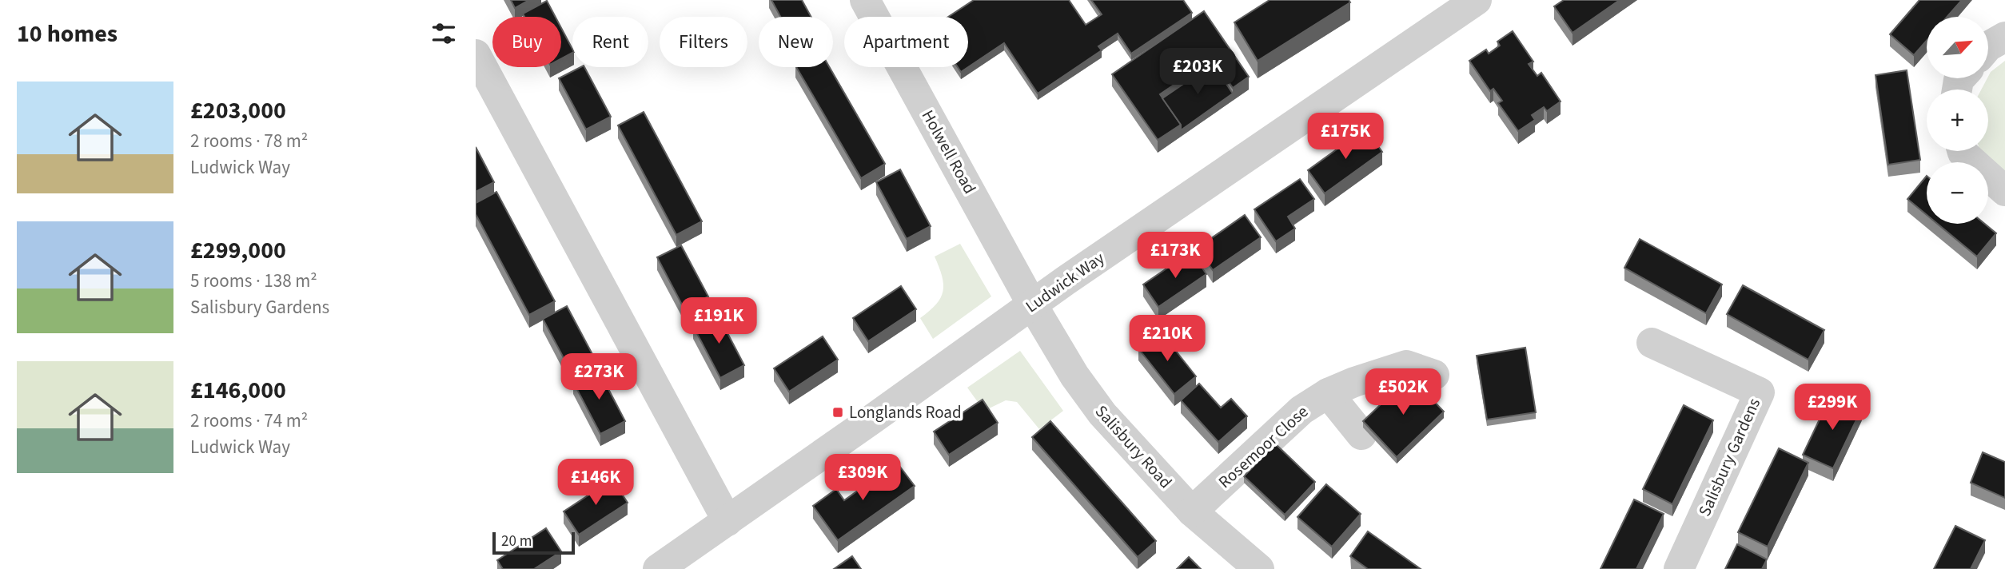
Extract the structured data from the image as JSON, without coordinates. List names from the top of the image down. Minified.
{"streets":{"street":["Holwell Road","Ludwick Way","Salisbury Road","Rosemoor Close","Salisbury Gardens"]},"crossings":[["Holwell Road","Ludwick Way"],["Holwell Road","Salisbury Road"],["Ludwick Way","Salisbury Road"],["Salisbury Road","Rosemoor Close"]],"places":{"transit":["Longlands Road"]},"scale_bar":"20 m","north":"top right","page":{"heading":"10 homes","map_buttons":["+","−"],"chip":["Buy","Rent","Filters","New","Apartment"],"price":["£203K","£175K","£173K","£191K","£210K","£273K","£502K","£299K","£309K","£146K"],"list":[{"name":"£203,000","note":"2 rooms · 78 m² · Ludwick Way"},{"name":"£299,000","note":"5 rooms · 138 m² · Salisbury Gardens"},{"name":"£146,000","note":"2 rooms · 74 m² · Ludwick Way"}],"scale":"20 m"}}
